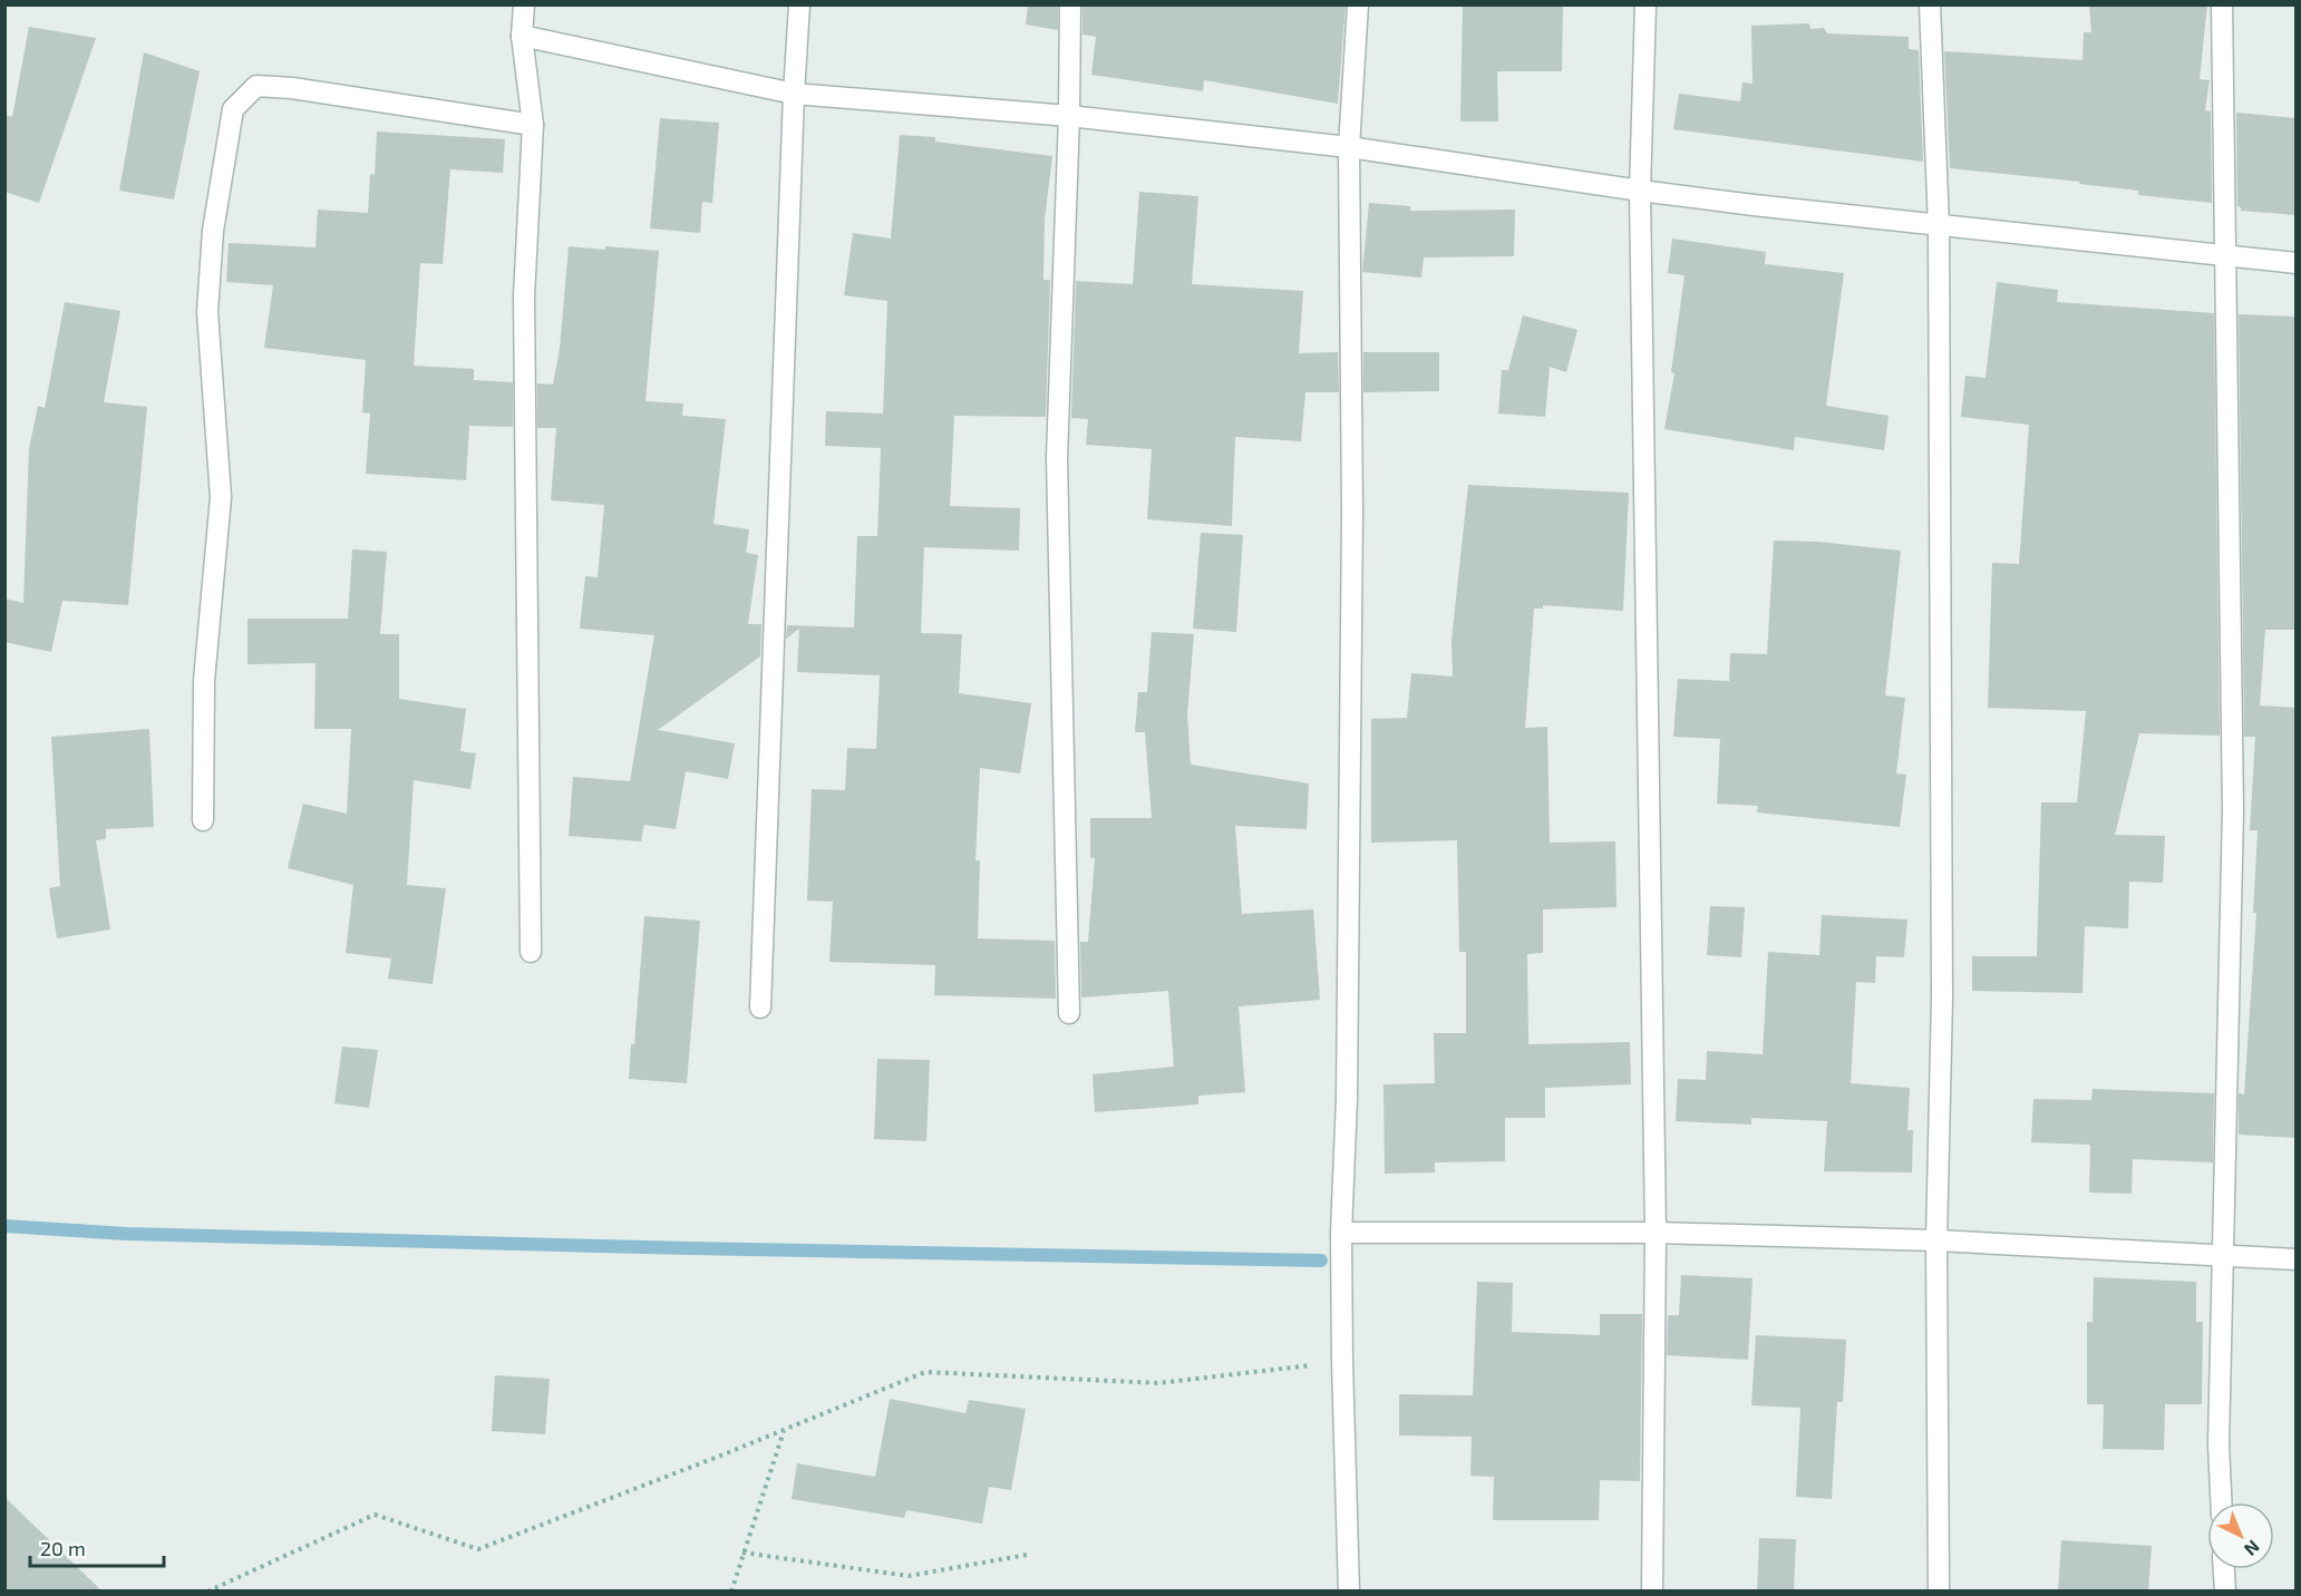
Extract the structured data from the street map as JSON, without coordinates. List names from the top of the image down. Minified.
{"scale_bar":"20 m","north":"bottom right"}
